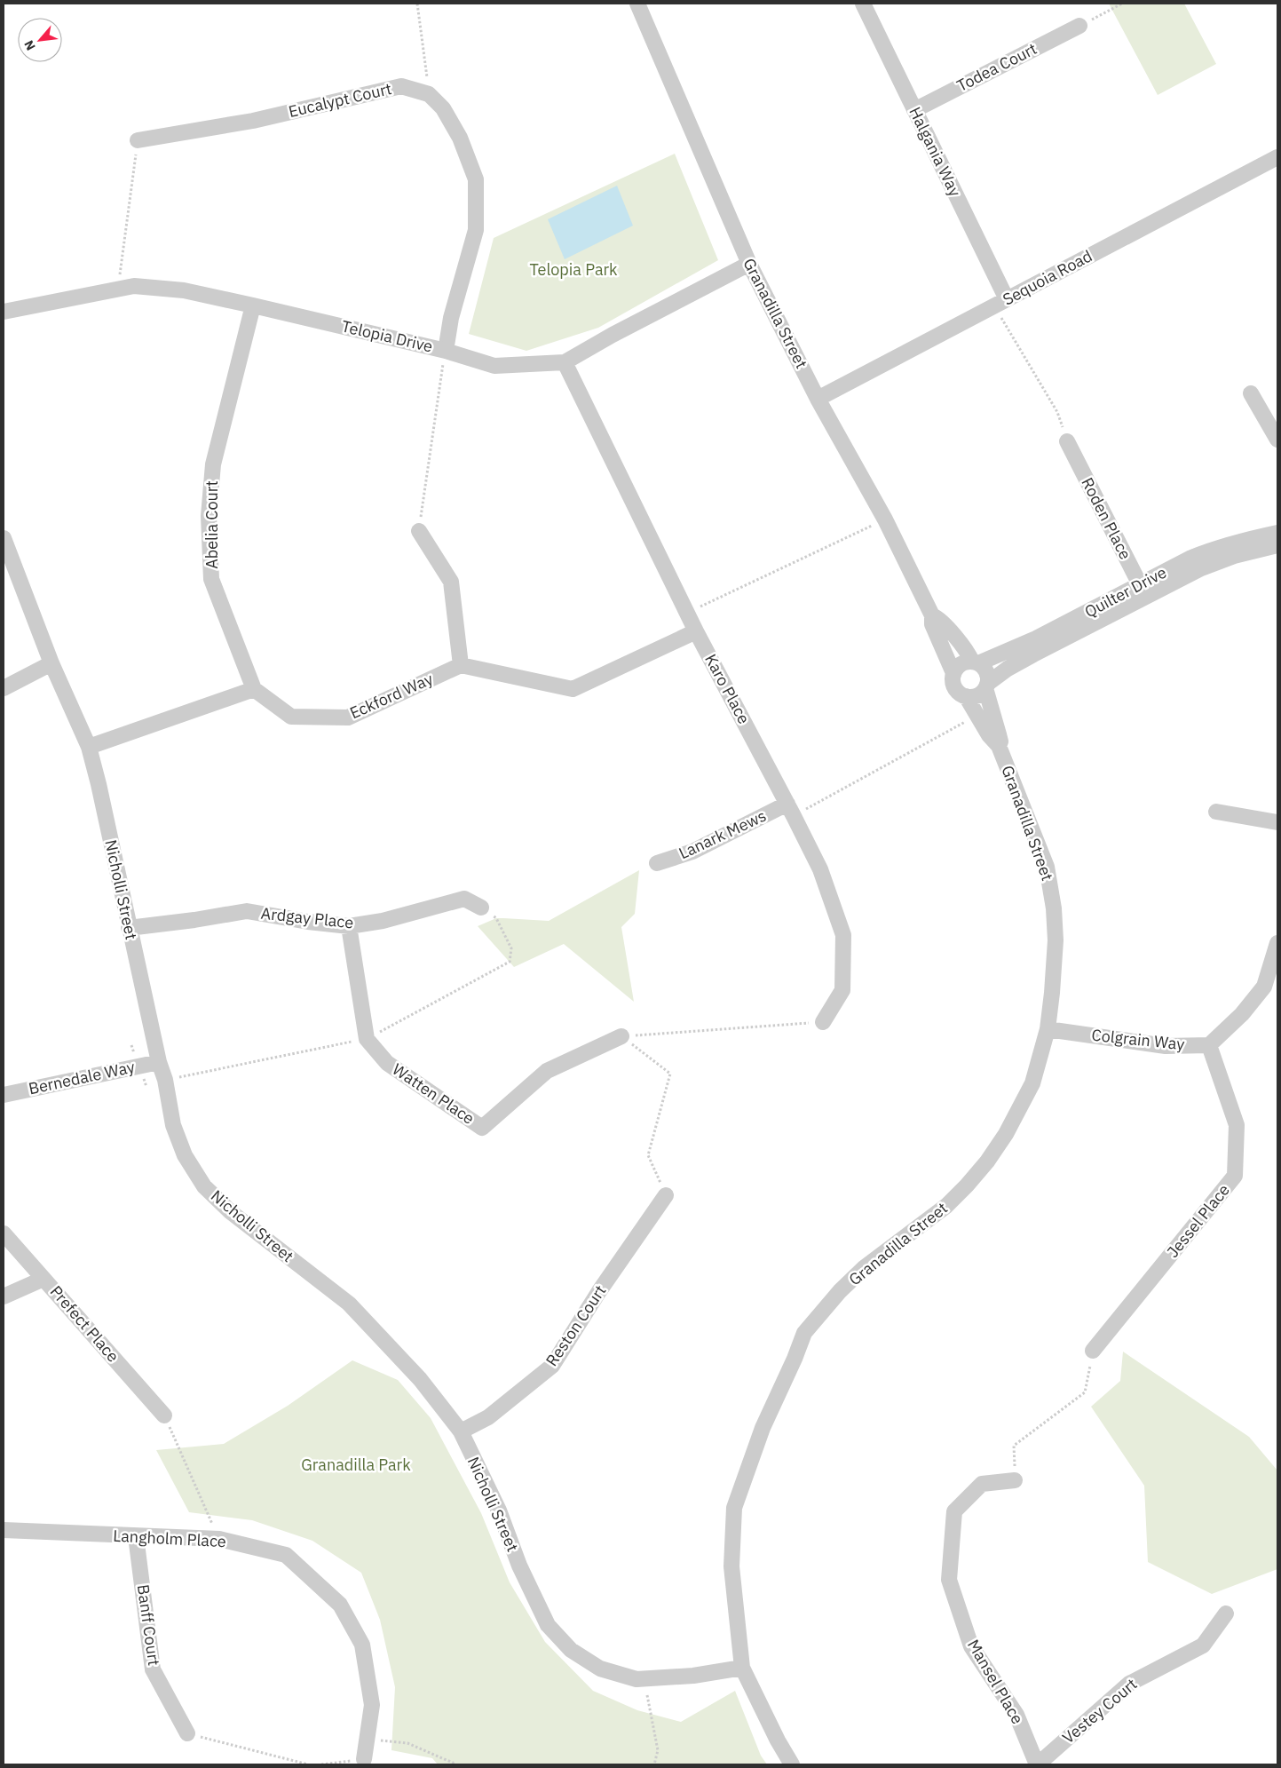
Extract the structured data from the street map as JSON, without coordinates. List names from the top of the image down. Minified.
{"streets":{"street":["Todea Court","Eucalypt Court","Halgania Way","Sequoia Road","Granadilla Street","Telopia Drive","Roden Place","Abelia Court","Quilter Drive","Karo Place","Eckford Way","Lanark Mews","Nicholli Street","Ardgay Place","Colgrain Way","Bernedale Way","Watten Place","Jessel Place","Prefect Place","Reston Court","Langholm Place","Banff Court","Mansel Place","Vestey Court"]},"crossings":[["Todea Court","Halgania Way"],["Halgania Way","Sequoia Road"],["Sequoia Road","Granadilla Street"],["Granadilla Street","Telopia Drive"],["Granadilla Street","Quilter Drive"],["Granadilla Street","Nicholli Street"],["Granadilla Street","Colgrain Way"],["Telopia Drive","Abelia Court"],["Telopia Drive","Karo Place"],["Roden Place","Quilter Drive"],["Abelia Court","Eckford Way"],["Karo Place","Lanark Mews"],["Nicholli Street","Ardgay Place"],["Nicholli Street","Bernedale Way"],["Nicholli Street","Reston Court"],["Colgrain Way","Jessel Place"],["Langholm Place","Banff Court"],["Mansel Place","Vestey Court"]],"parks":["Telopia Park","Granadilla Park"],"north":"bottom left"}
